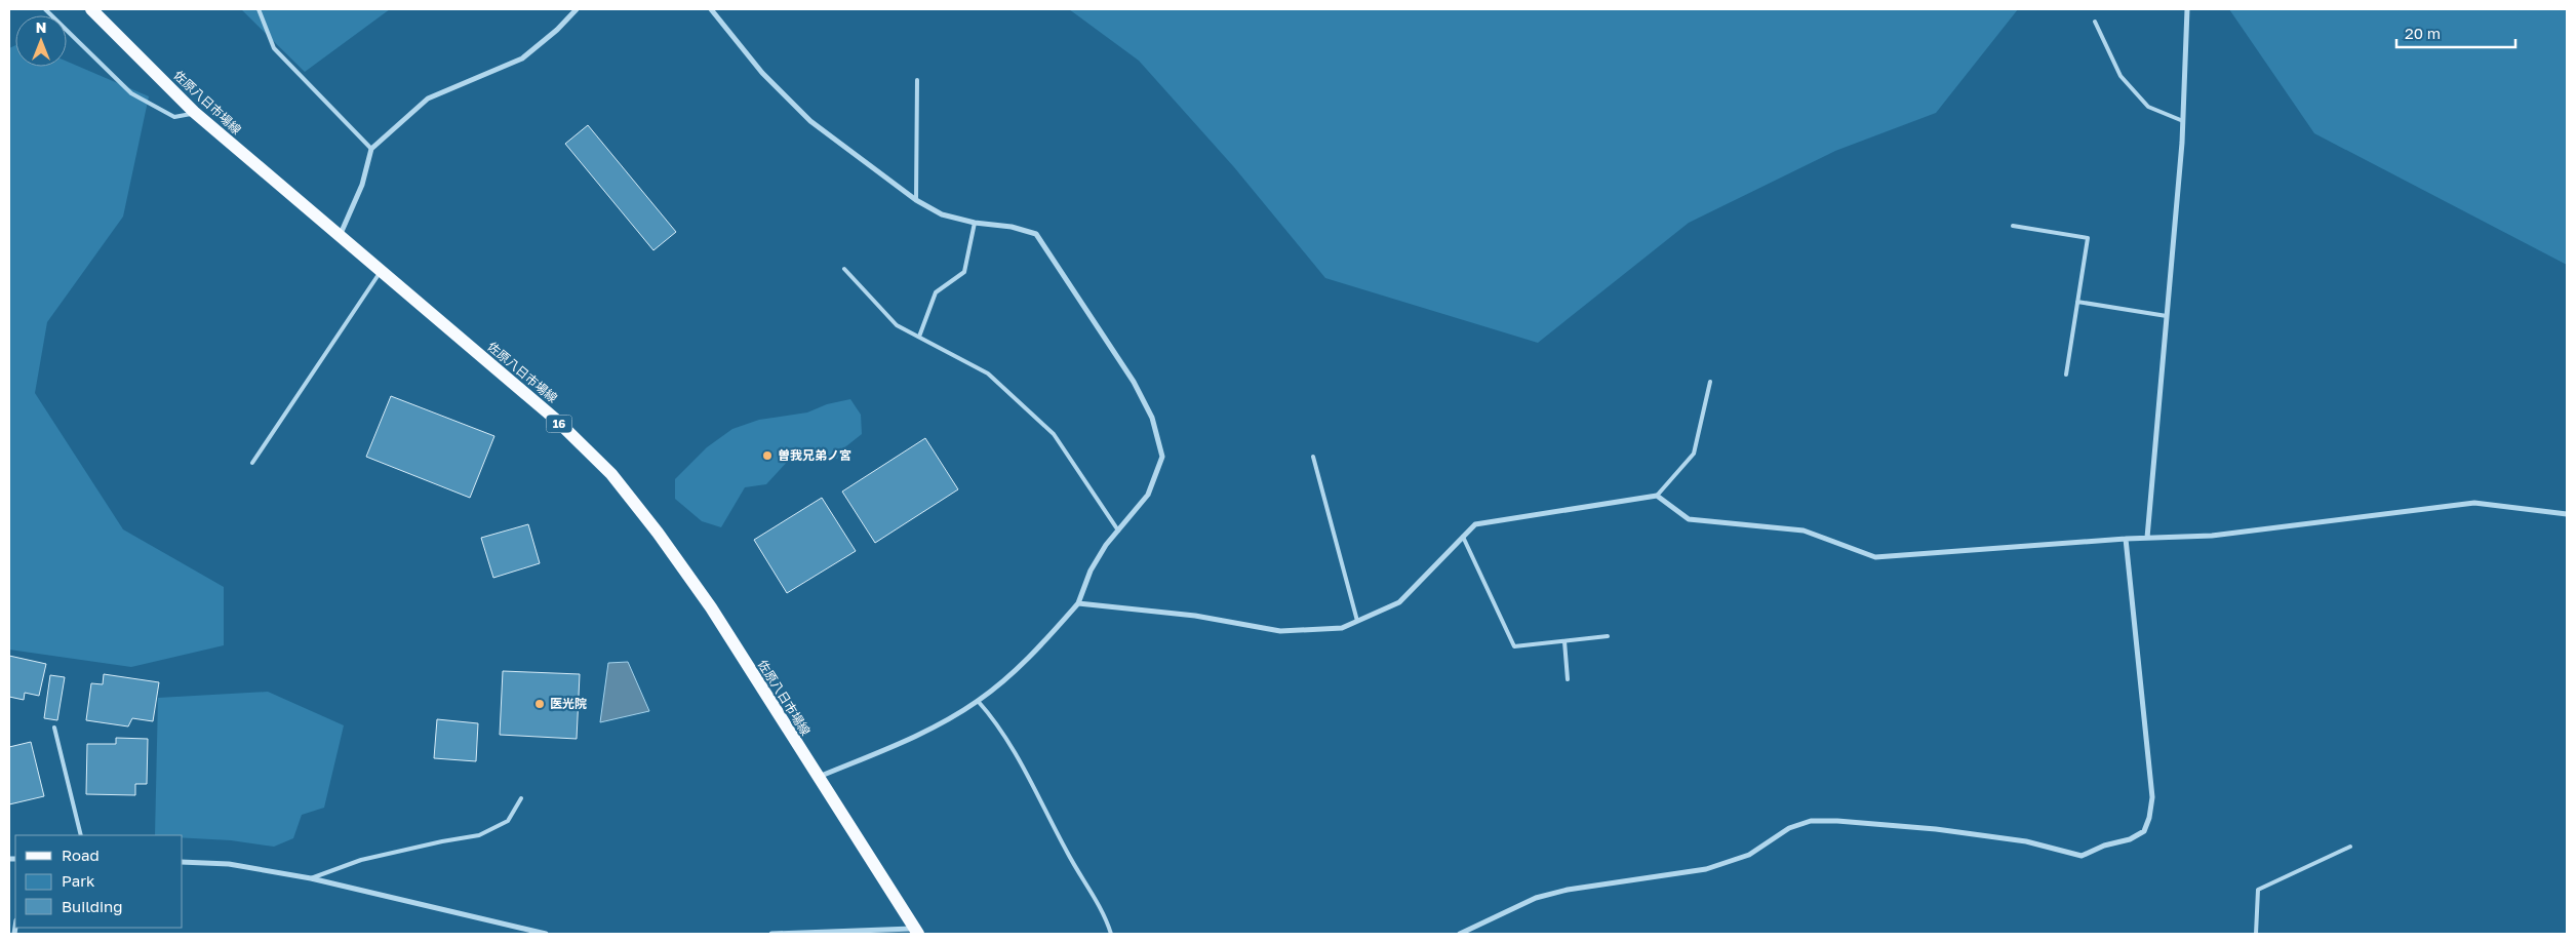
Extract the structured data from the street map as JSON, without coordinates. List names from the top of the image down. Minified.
{"streets":{"main road":["佐原八日市場線","16"]},"places":["曽我兄弟ノ宮","医光院"],"legend":["Road","Park","Building"],"scale_bar":"20 m","north":"top"}
